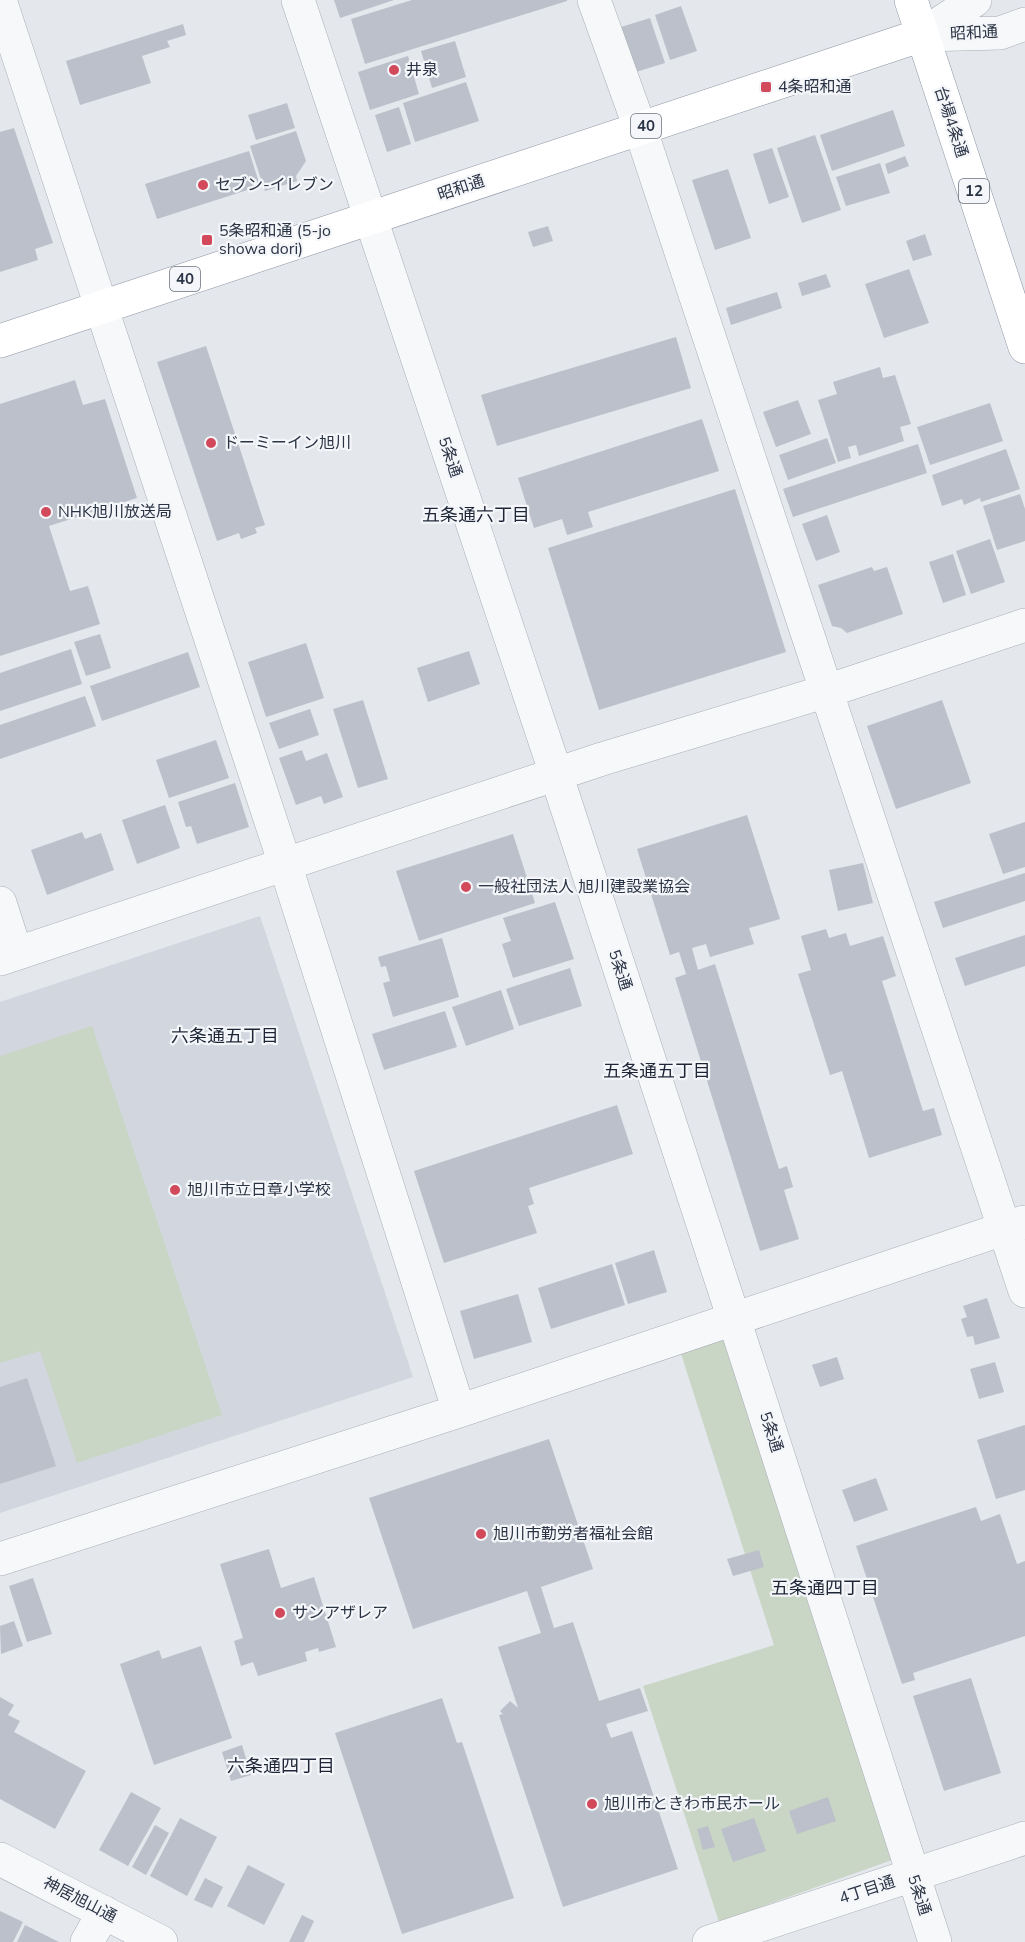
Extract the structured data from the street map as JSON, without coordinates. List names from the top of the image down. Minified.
{"streets":{"highway":["昭和通","台場4条通","40","12"],"street":["5条通","4丁目通","神居旭山通"]},"crossings":[["昭和通","台場4条通"],["昭和通","5条通"],["5条通","4丁目通"]],"districts":["五条通六丁目","六条通五丁目","五条通五丁目","五条通四丁目","六条通四丁目"],"places":{"other":["井泉","セブン-イレブン","ドーミーイン旭川","NHK旭川放送局","一般社団法人 旭川建設業協会","旭川市立日章小学校","旭川市勤労者福祉会館","サンアザレア","旭川市ときわ市民ホール"],"transit":["4条昭和通","5条昭和通 (5-jo showa dori)"]}}
